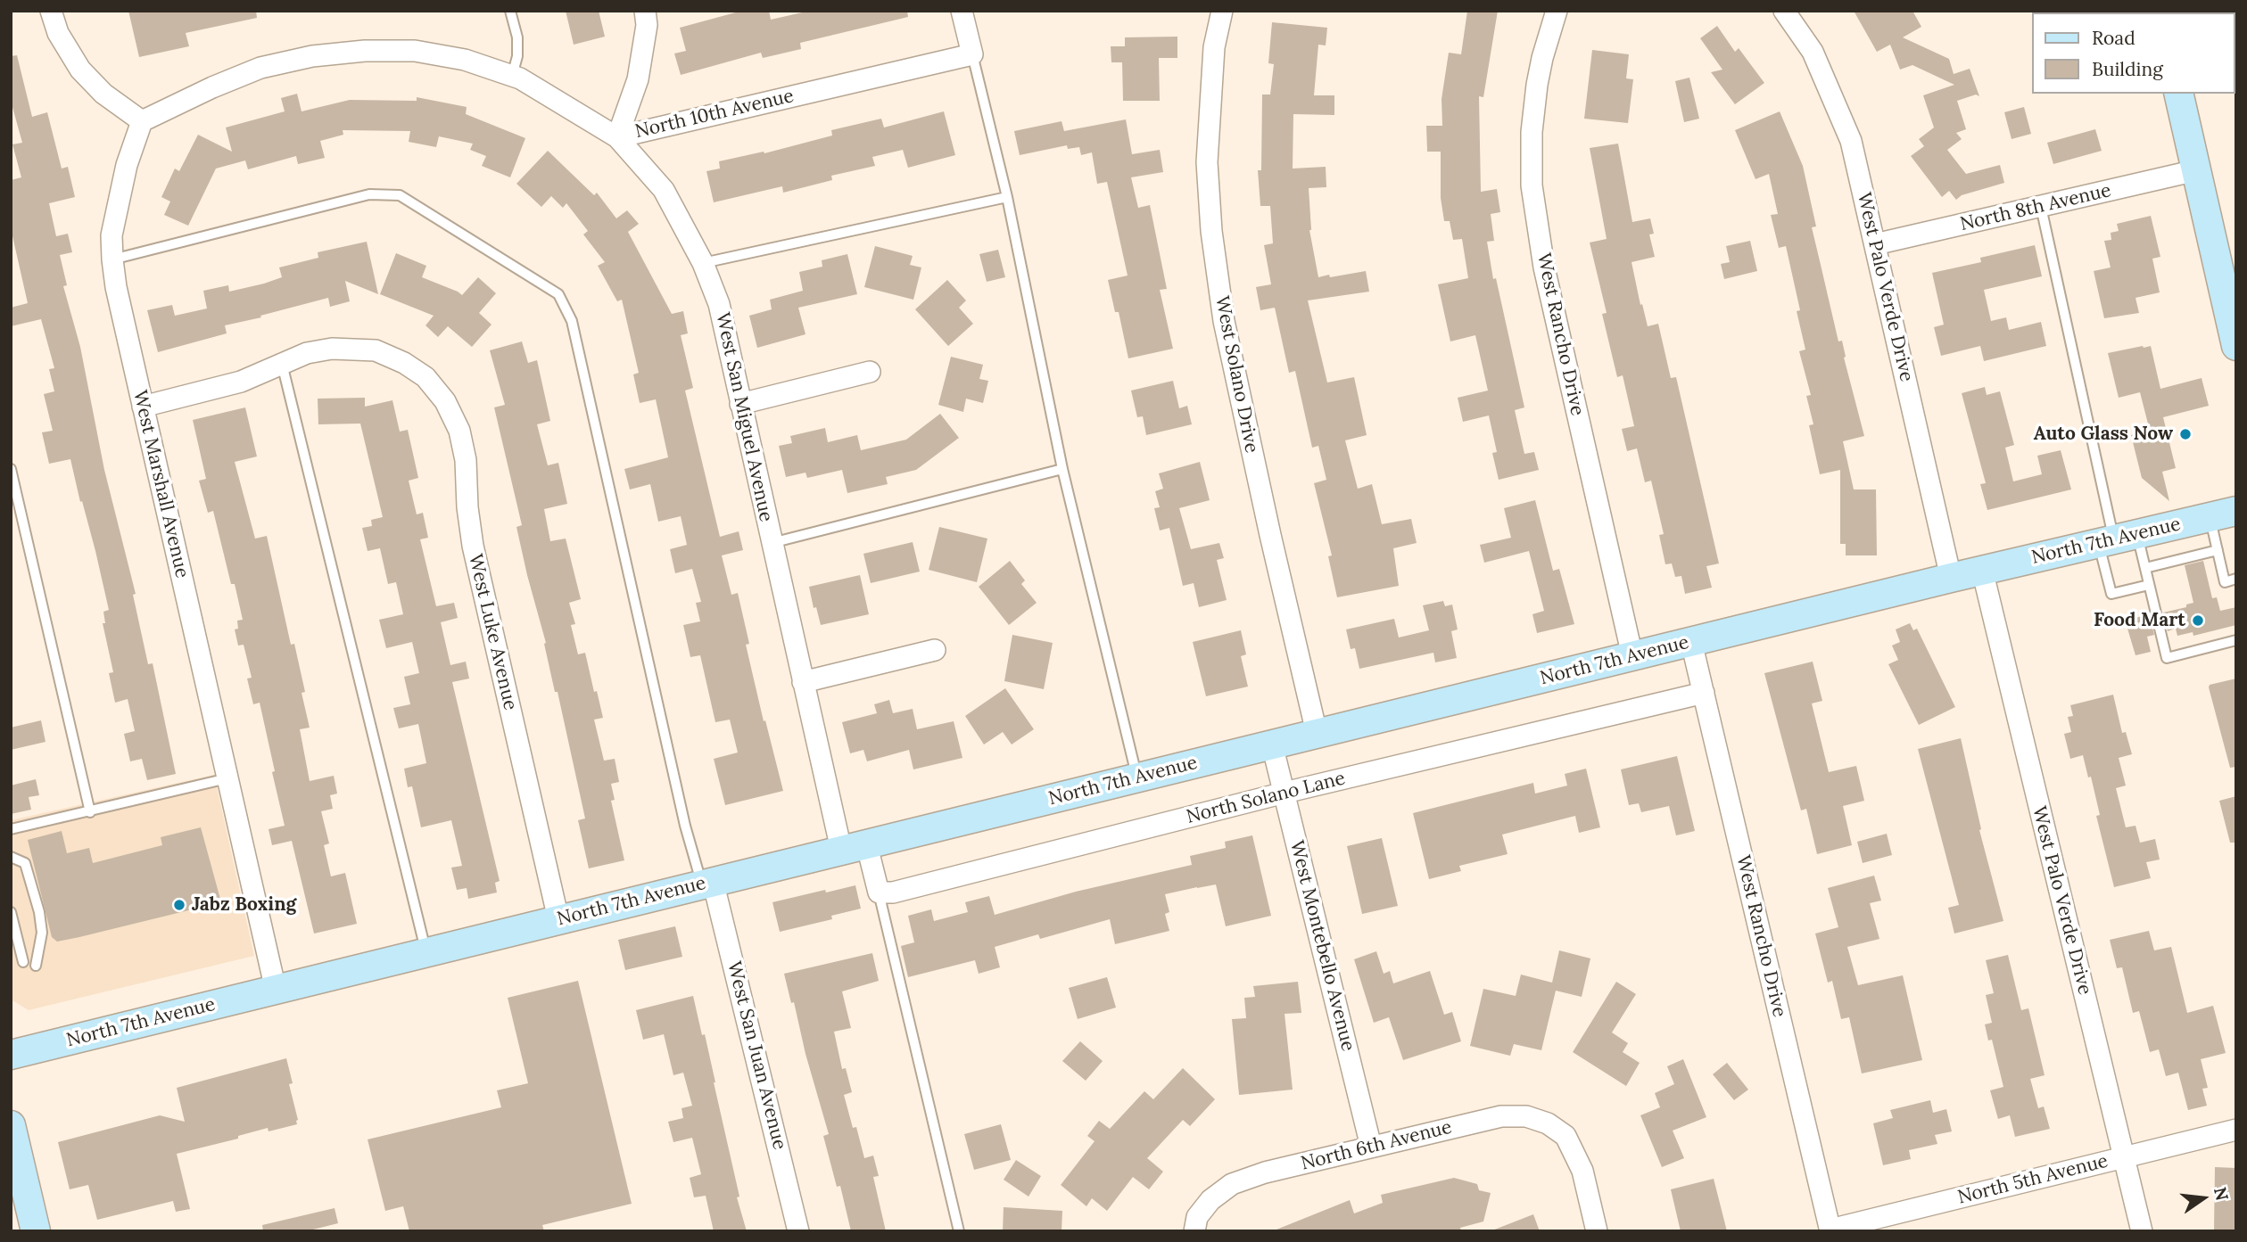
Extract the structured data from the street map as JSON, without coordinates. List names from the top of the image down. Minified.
{"streets":{"main road":["North 7th Avenue"],"street":["North 10th Avenue","North 8th Avenue","West Palo Verde Drive","West Rancho Drive","West Solano Drive","West San Miguel Avenue","West Marshall Avenue","West Luke Avenue","North Solano Lane","West Montebello Avenue","West San Juan Avenue","North 6th Avenue","North 5th Avenue"]},"crossings":[["North 10th Avenue","West San Miguel Avenue"],["North 10th Avenue","West Marshall Avenue"],["North 8th Avenue","West Palo Verde Drive"],["West Palo Verde Drive","North 7th Avenue"],["West Palo Verde Drive","North 5th Avenue"],["West Rancho Drive","North 7th Avenue"],["West Rancho Drive","North Solano Lane"],["West Rancho Drive","North 5th Avenue"],["West Solano Drive","North 7th Avenue"],["West San Miguel Avenue","North 7th Avenue"],["West Marshall Avenue","North 7th Avenue"],["West Marshall Avenue","West Luke Avenue"],["North 7th Avenue","West Luke Avenue"],["North 7th Avenue","West Montebello Avenue"],["North 7th Avenue","West San Juan Avenue"],["North Solano Lane","West Montebello Avenue"],["West Montebello Avenue","North 6th Avenue"]],"places":["Auto Glass Now","Food Mart","Jabz Boxing"],"legend":["Road","Building"],"north":"right"}
